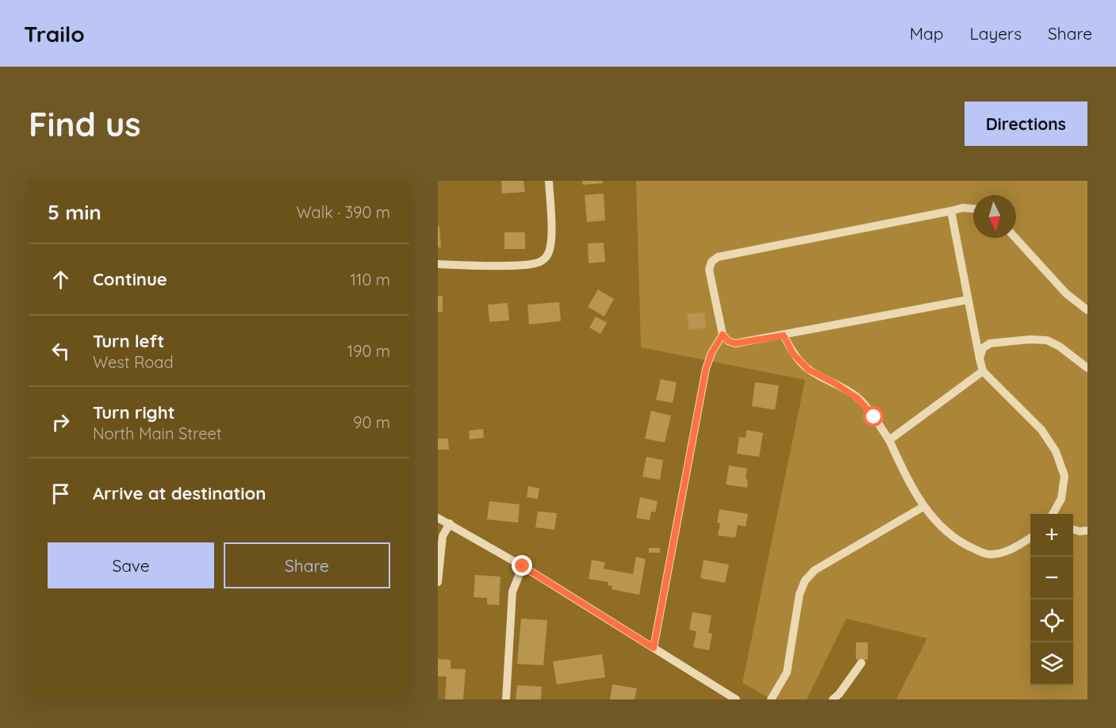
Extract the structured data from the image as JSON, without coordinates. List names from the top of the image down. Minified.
{"north":"bottom","page":{"header":"Trailo","nav":["Map","Layers","Share"],"buttons":["Directions",["Save","Share"]],"title":"Find us","heading":["5 min","Walk · 390 m"],"list":[["Continue","110 m"],["Turn left","West Road","190 m"],["Turn right","North Main Street","90 m"],"Arrive at destination"],"map_buttons":["+","−"]}}
